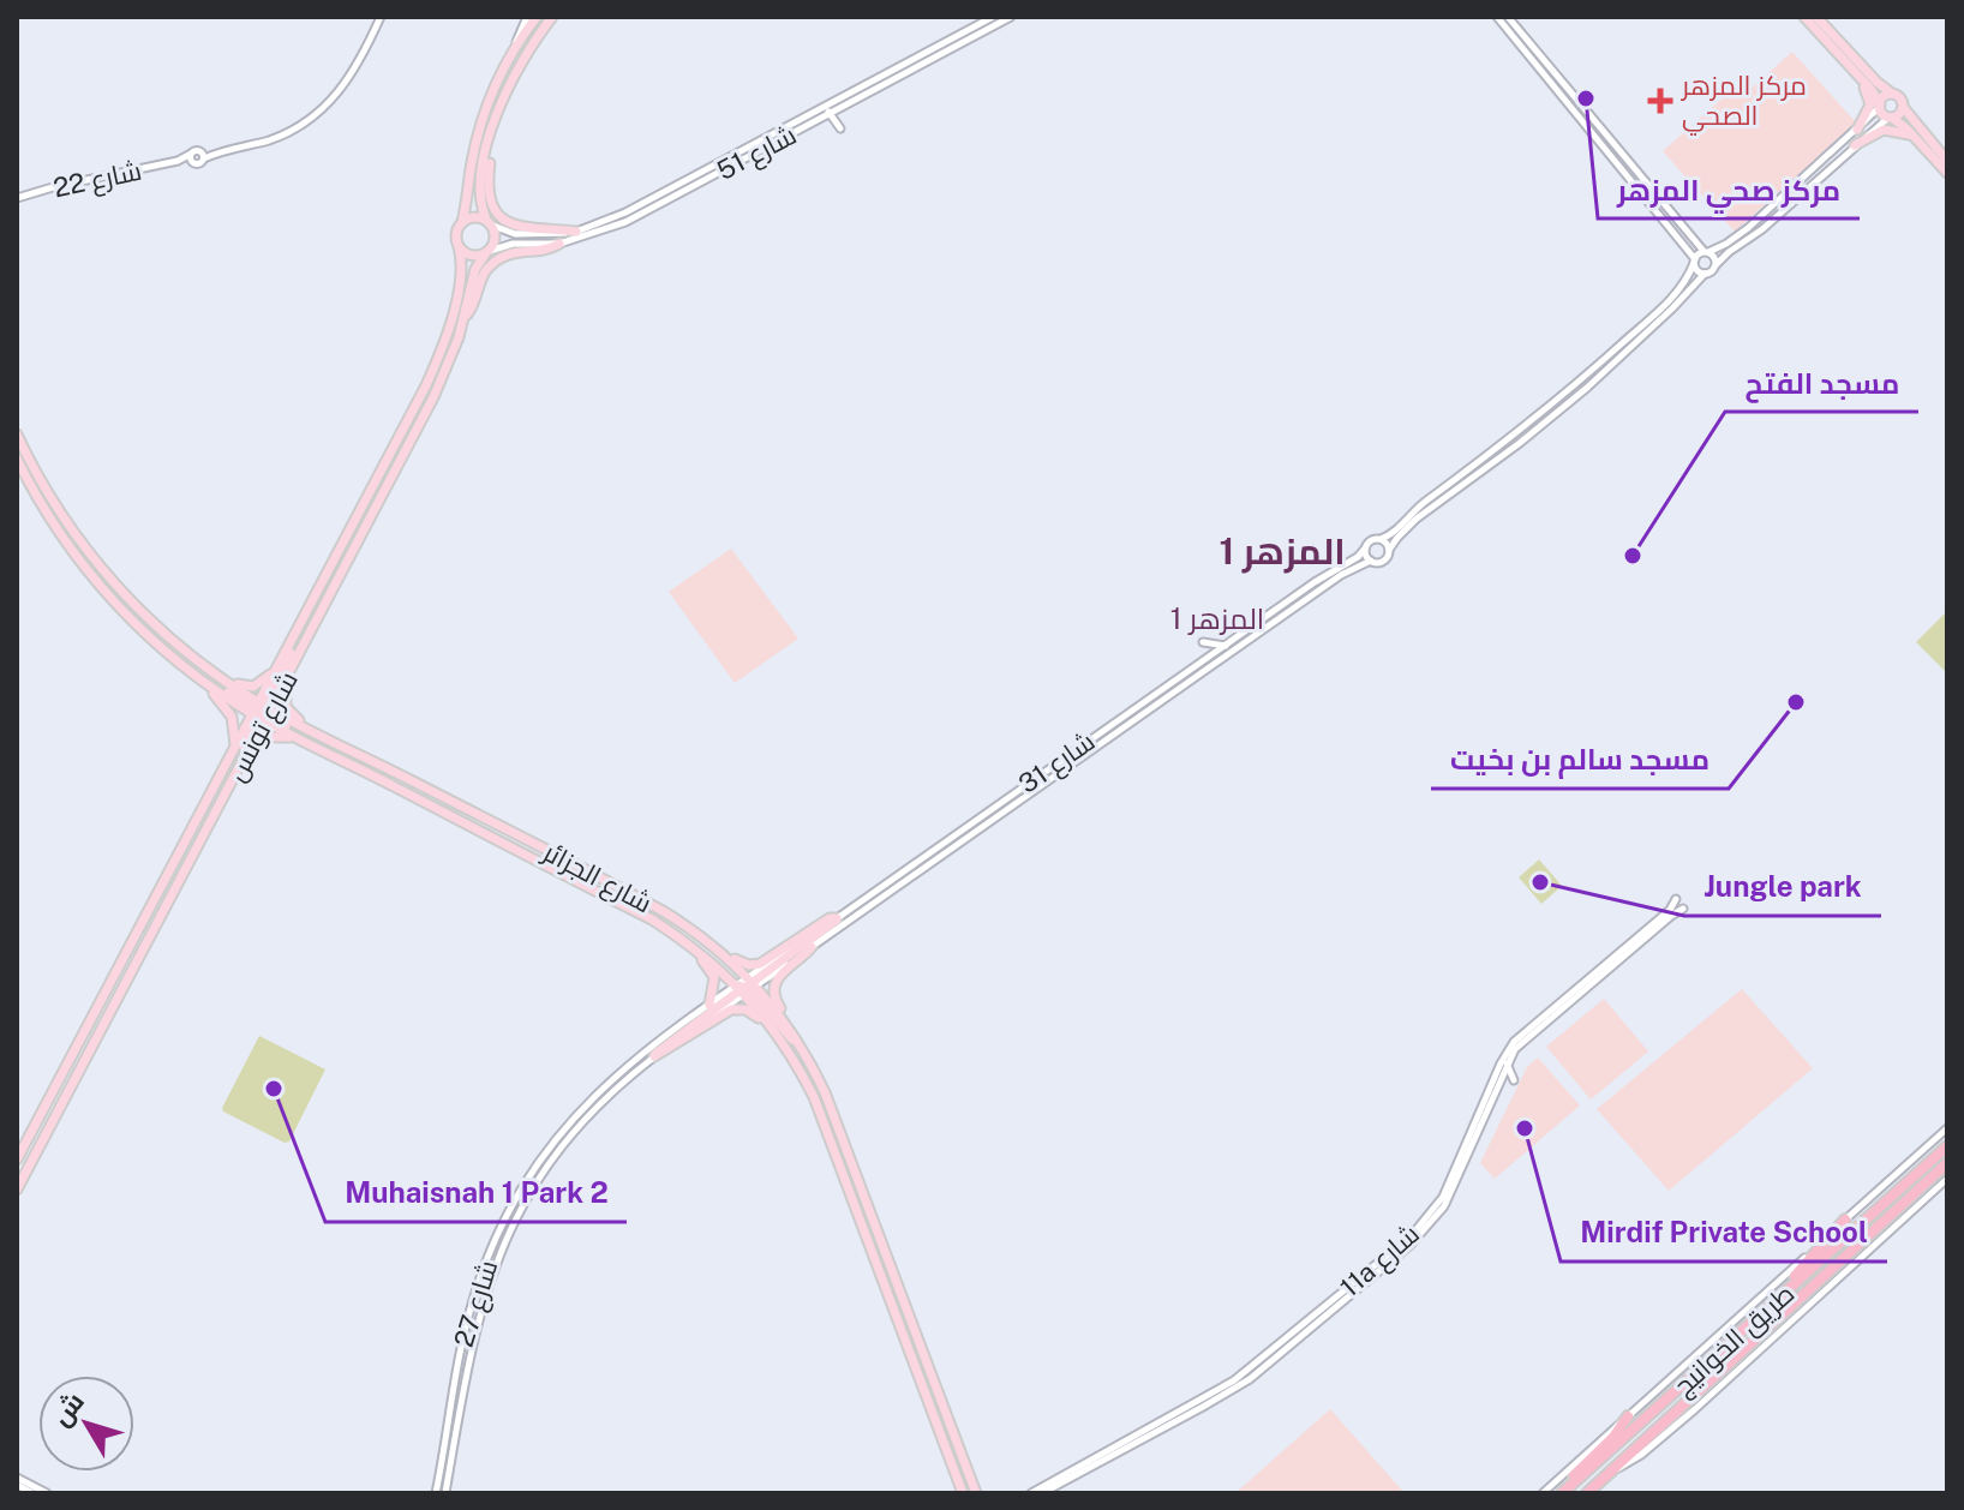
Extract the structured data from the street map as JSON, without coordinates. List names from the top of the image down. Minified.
{"streets":{"highway":["طريق الخوانيج"],"main road":["شارع تونس","شارع الجزائر"],"street":["شارع 51","شارع 22","شارع 31","11a شارع","شارع 27"]},"crossings":[["شارع 51","شارع تونس"],["شارع تونس","شارع الجزائر"],["شارع 31","شارع الجزائر"],["شارع 31","شارع 27"],["شارع الجزائر","شارع 27"]],"districts":["المزهر 1","المزهر 1"],"places":{"other":["مركز صحي المزهر","مسجد الفتح","مسجد سالم بن بخيت","Jungle park","Muhaisnah 1 Park 2","Mirdif Private School"],"health":["مركز المزهر الصحي"]},"north":"top left"}
